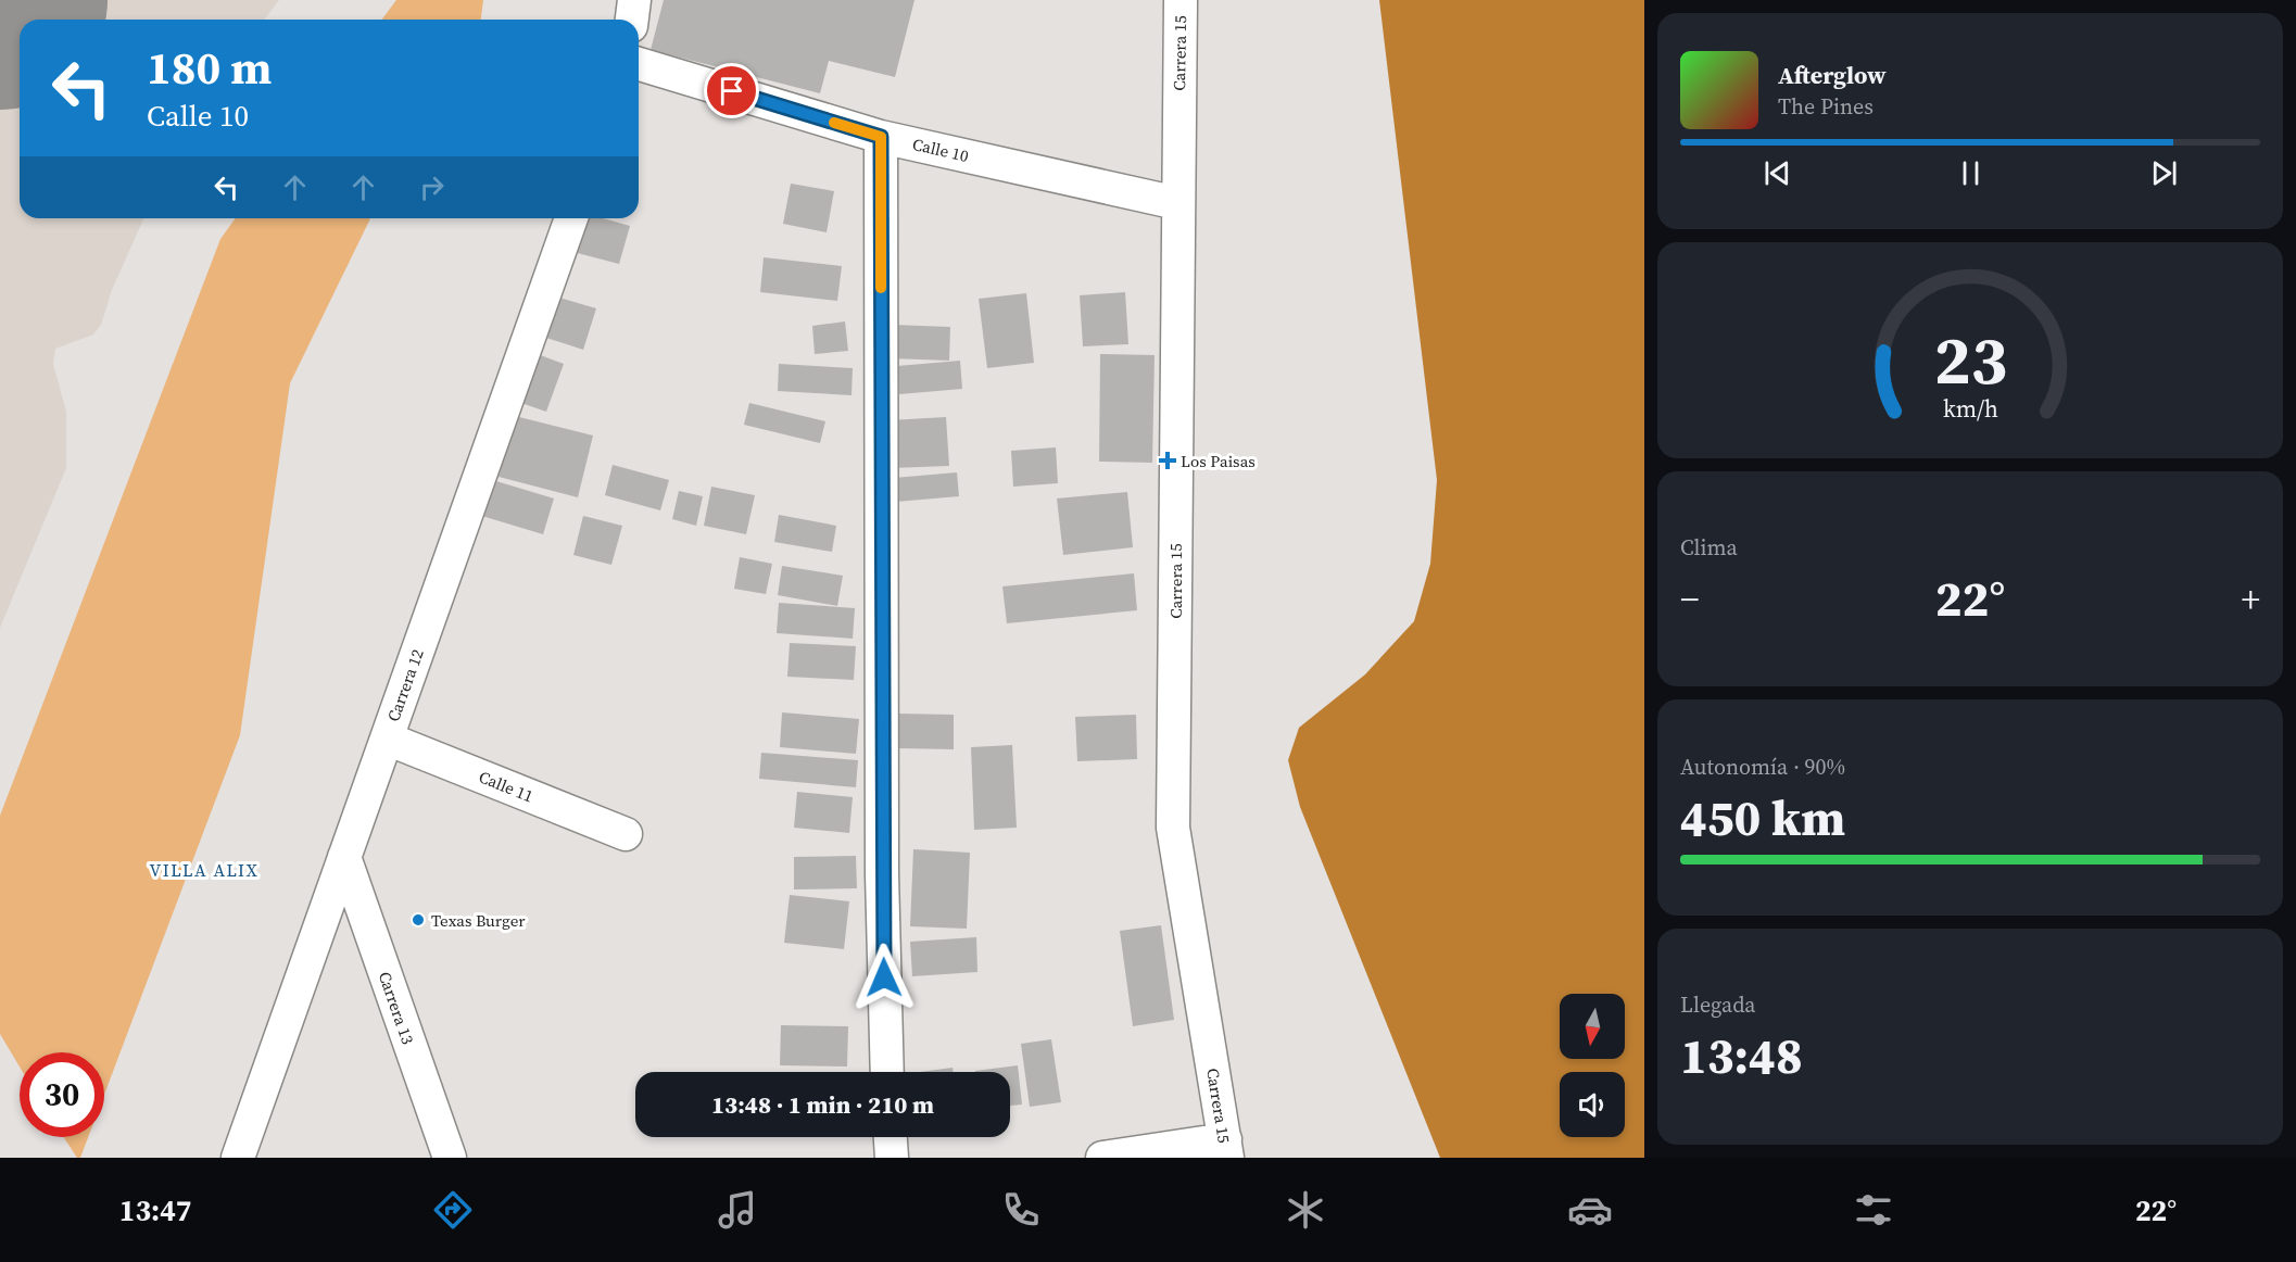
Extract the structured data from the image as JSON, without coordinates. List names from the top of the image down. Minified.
{"streets":{"street":["Carrera 15","Calle 10","Carrera 12","Calle 11","Carrera 13"]},"crossings":[["Carrera 15","Calle 10"],["Carrera 12","Calle 11"],["Carrera 12","Carrera 13"]],"districts":["VILLA ALIX"],"places":{"health":["Los Paisas"],"other":["Texas Burger"]},"north":"bottom","page":{"turn":["180 m","Calle 10"],"song":["Afterglow","The Pines"],"tile":["Clima",["Autonomía · 90%","450 km"],["Llegada","13:48"]],"heat":["−","22°","+"],"limit":"30","trip":"13:48 · 1 min · 210 m","tabs":["13:47","22°"],"gauge":["23","km/h"]}}
